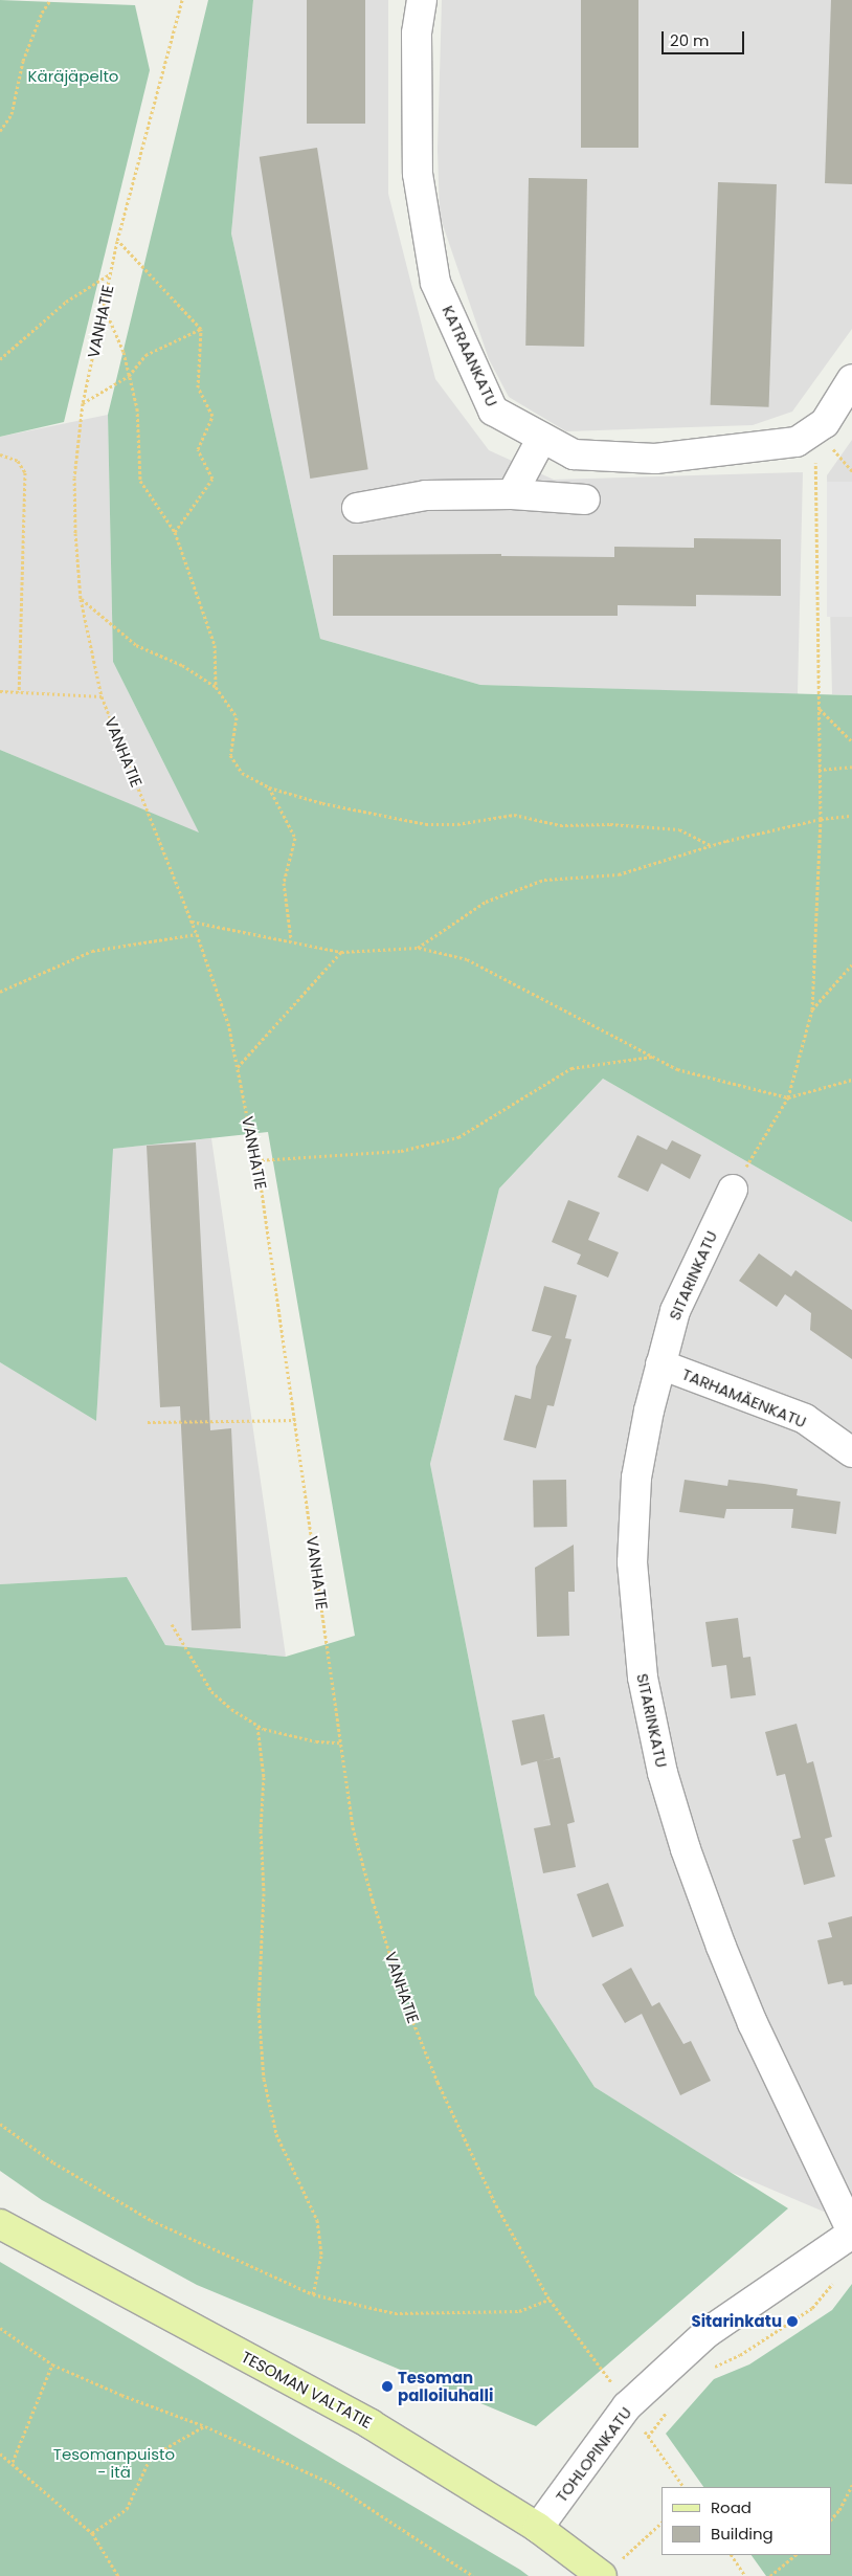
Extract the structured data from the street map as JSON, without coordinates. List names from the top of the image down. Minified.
{"streets":{"main road":["TESOMAN VALTATIE"],"street":["KATRAANKATU","SITARINKATU","TARHAMÄENKATU","TOHLOPINKATU"],"path":["VANHATIE"]},"crossings":[["SITARINKATU","TARHAMÄENKATU"],["SITARINKATU","TOHLOPINKATU"],["TESOMAN VALTATIE","TOHLOPINKATU"]],"parks":["Käräjäpelto","Tesomanpuisto - itä"],"places":["Sitarinkatu","Tesoman palloiluhalli"],"legend":["Road","Building"],"scale_bar":"20 m"}
